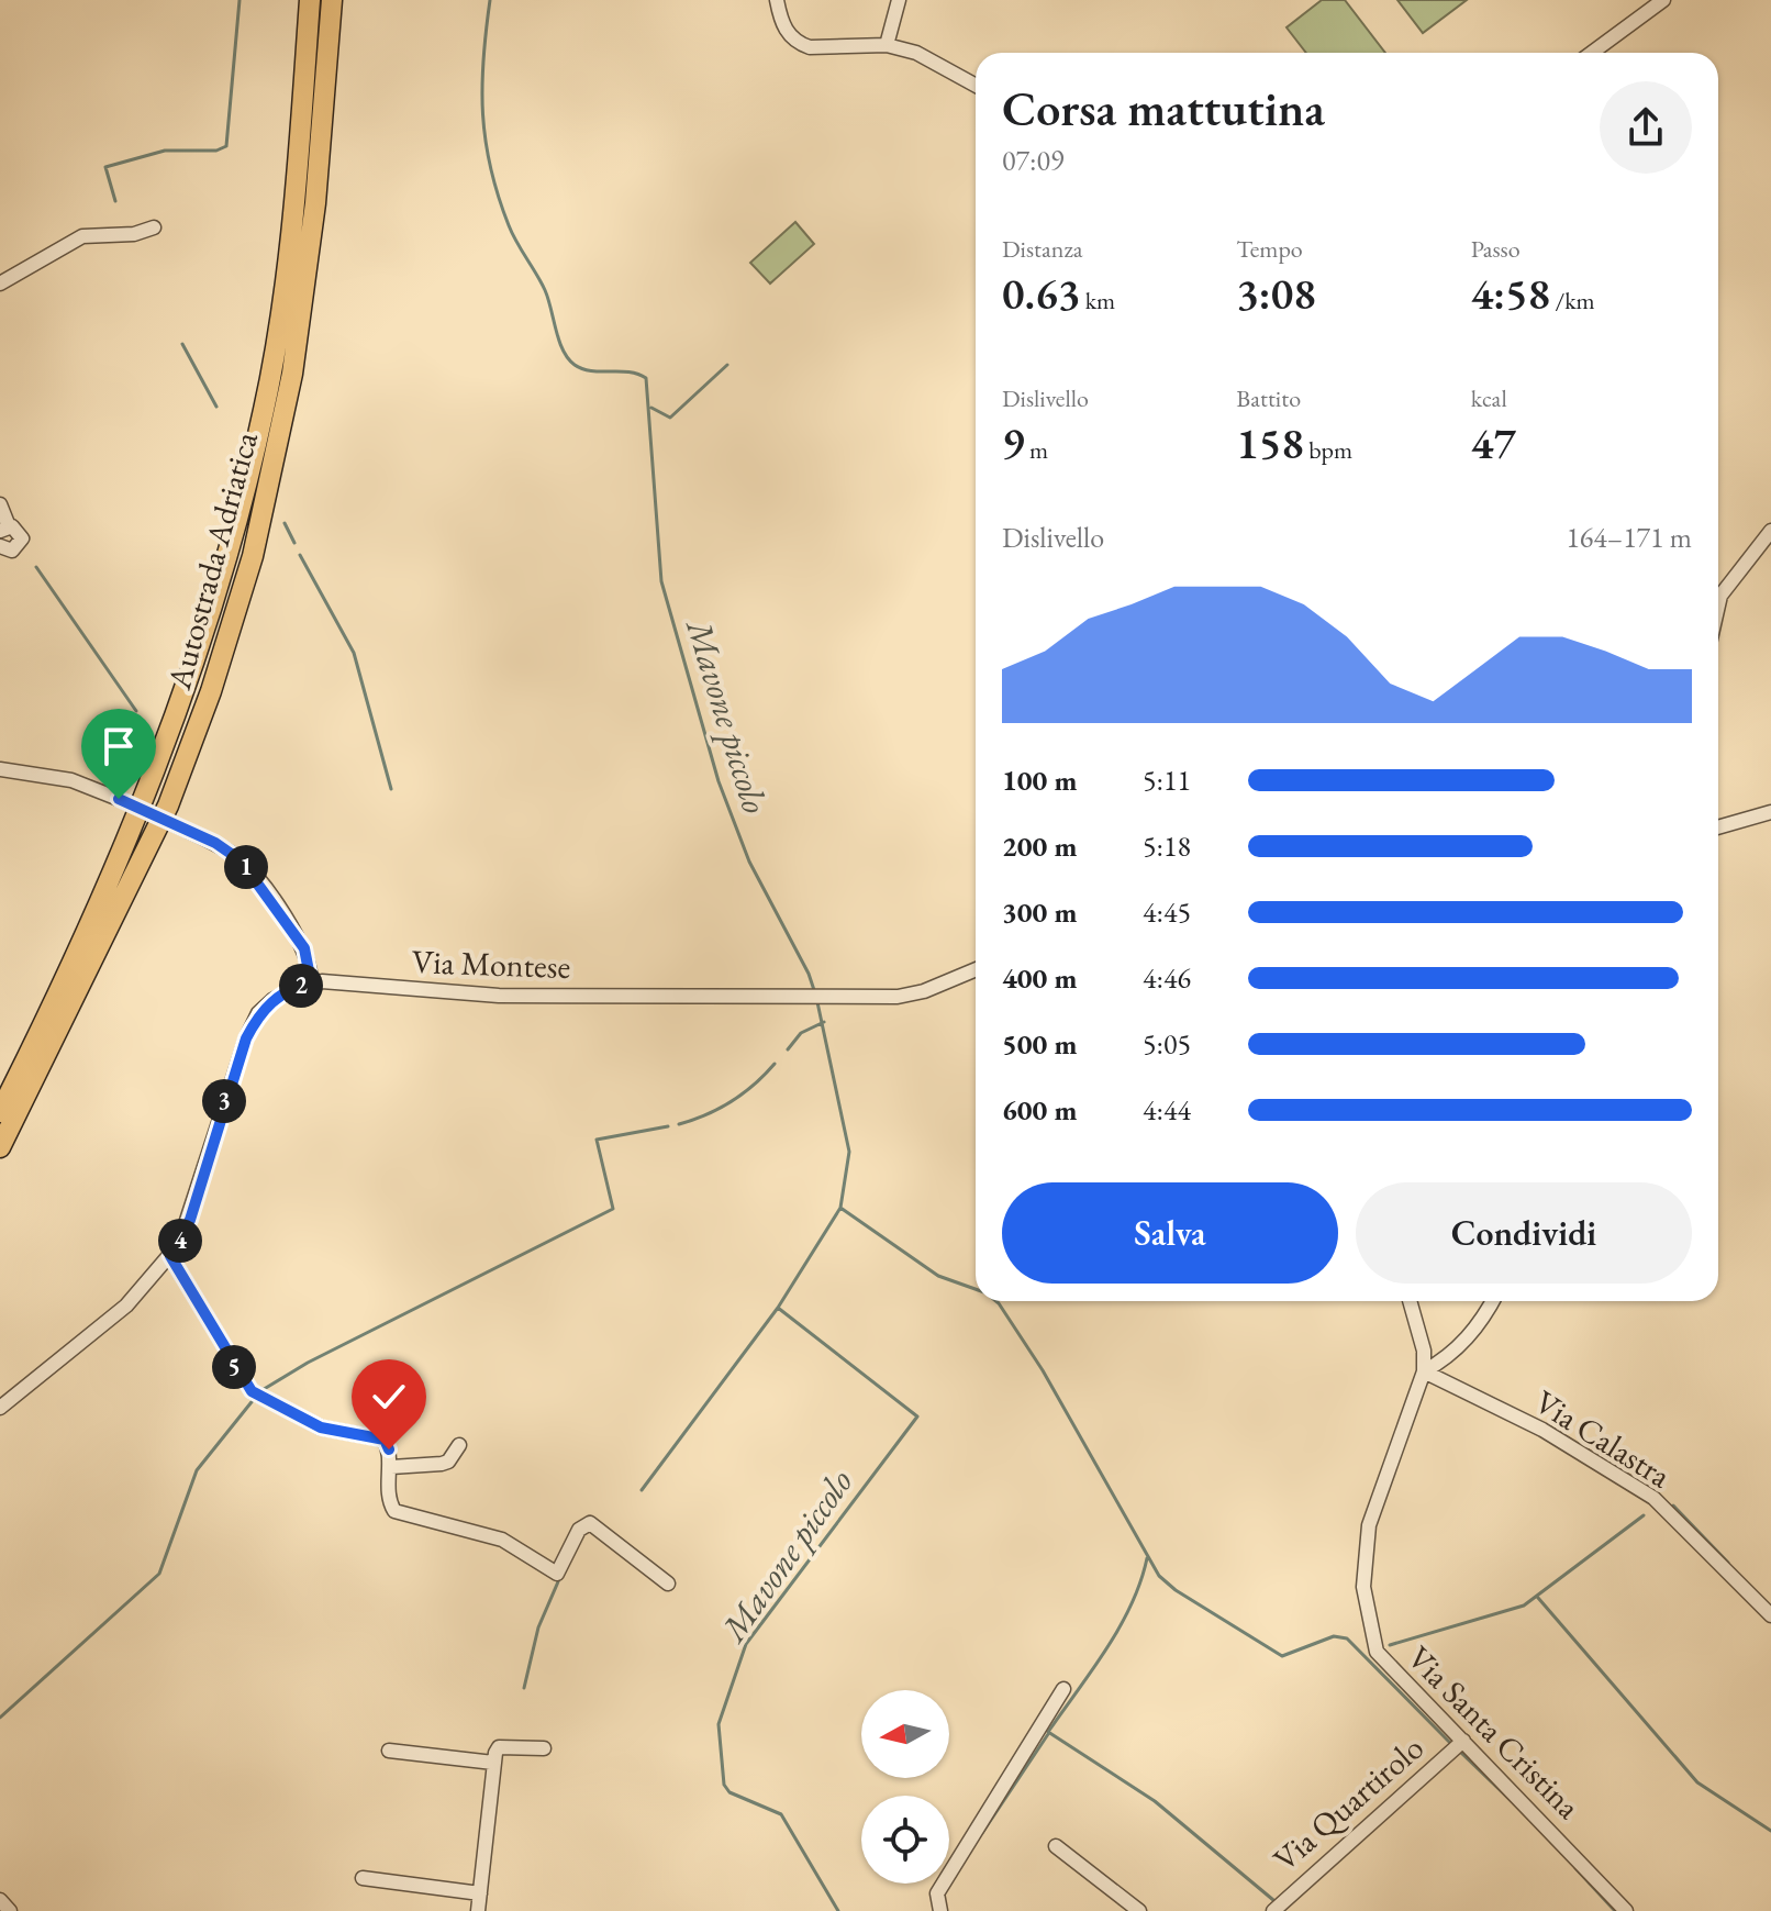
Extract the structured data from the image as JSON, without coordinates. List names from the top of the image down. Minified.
{"streets":{"highway":["Autostrada Adriatica"],"street":["Via Montese","Via Calastra","Via Santa Cristina","Via Quartirolo"]},"crossings":[["Via Calastra","Via Santa Cristina"],["Via Santa Cristina","Via Quartirolo"]],"water":["Mavone piccolo"],"north":"left","page":{"heading":["Corsa mattutina","07:09"],"stats":[["Distanza","0.63 km"],["Tempo","3:08"],["Passo","4:58 /km"],["Dislivello","9 m"],["Battito","158 bpm"],["kcal","47"]],"chart":["Dislivello","164–171 m"],"list":[{"name":"100 m","note":"5:11"},{"name":"200 m","note":"5:18"},{"name":"300 m","note":"4:45"},{"name":"400 m","note":"4:46"},{"name":"500 m","note":"5:05"},{"name":"600 m","note":"4:44"}],"pins":["1","2","3","4","5"],"buttons":["Salva","Condividi"]}}
